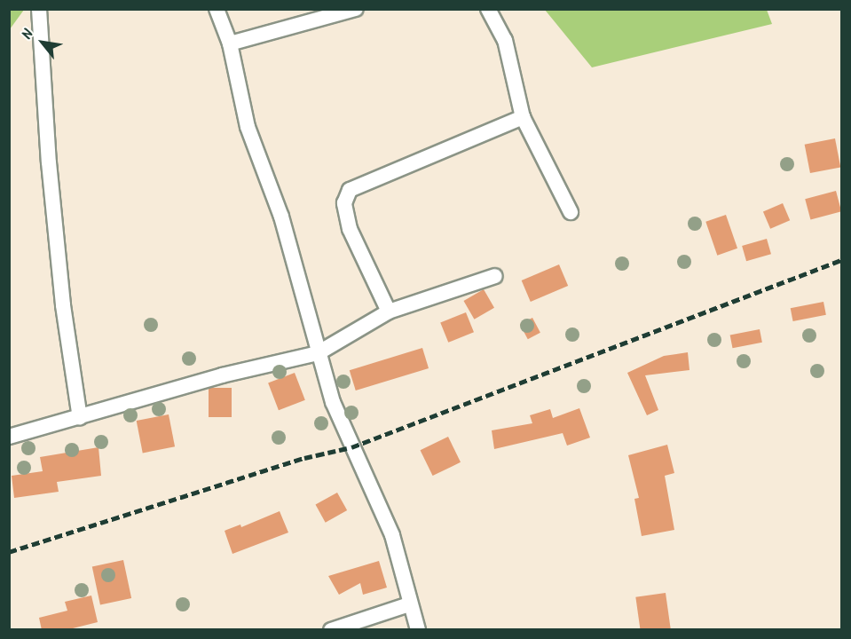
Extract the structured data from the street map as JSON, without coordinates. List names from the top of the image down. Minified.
{"north":"top left"}
